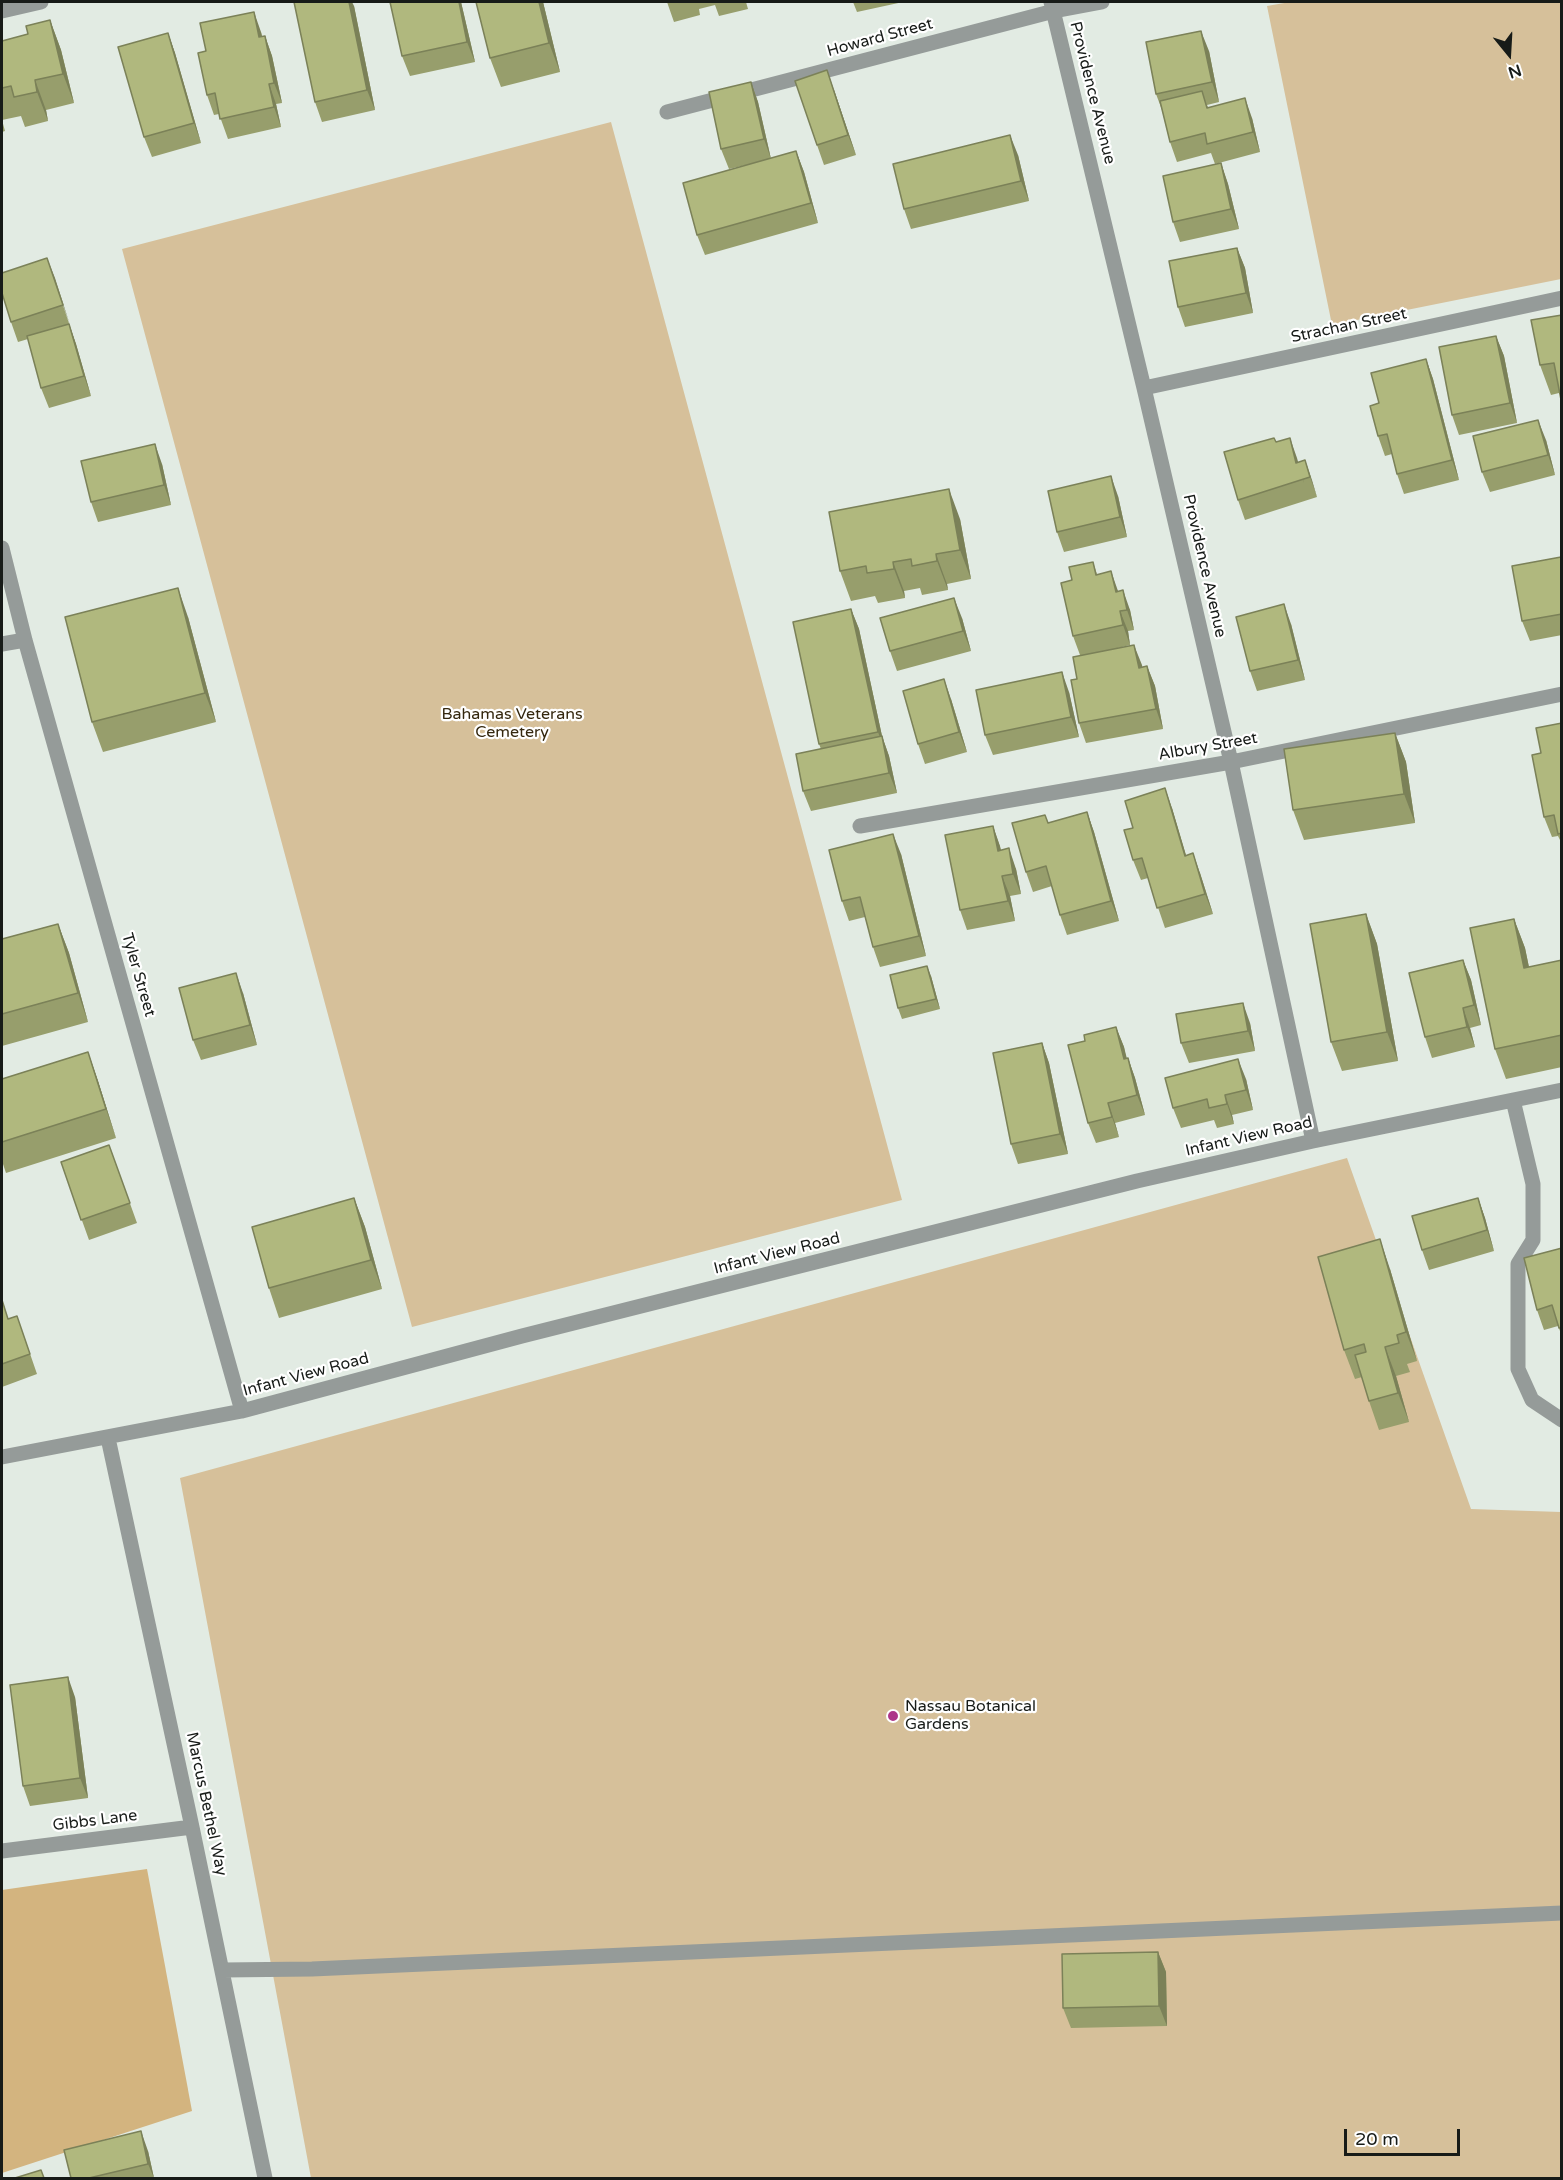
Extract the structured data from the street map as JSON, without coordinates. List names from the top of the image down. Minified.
{"streets":{"street":["Howard Street","Providence Avenue","Strachan Street","Albury Street","Tyler Street","Infant View Road","Marcus Bethel Way","Gibbs Lane"]},"crossings":[["Howard Street","Providence Avenue"],["Providence Avenue","Strachan Street"],["Providence Avenue","Albury Street"],["Providence Avenue","Infant View Road"],["Tyler Street","Infant View Road"],["Infant View Road","Marcus Bethel Way"],["Marcus Bethel Way","Gibbs Lane"]],"parks":["Bahamas Veterans Cemetery"],"places":["Nassau Botanical Gardens"],"scale_bar":"20 m","north":"bottom"}
